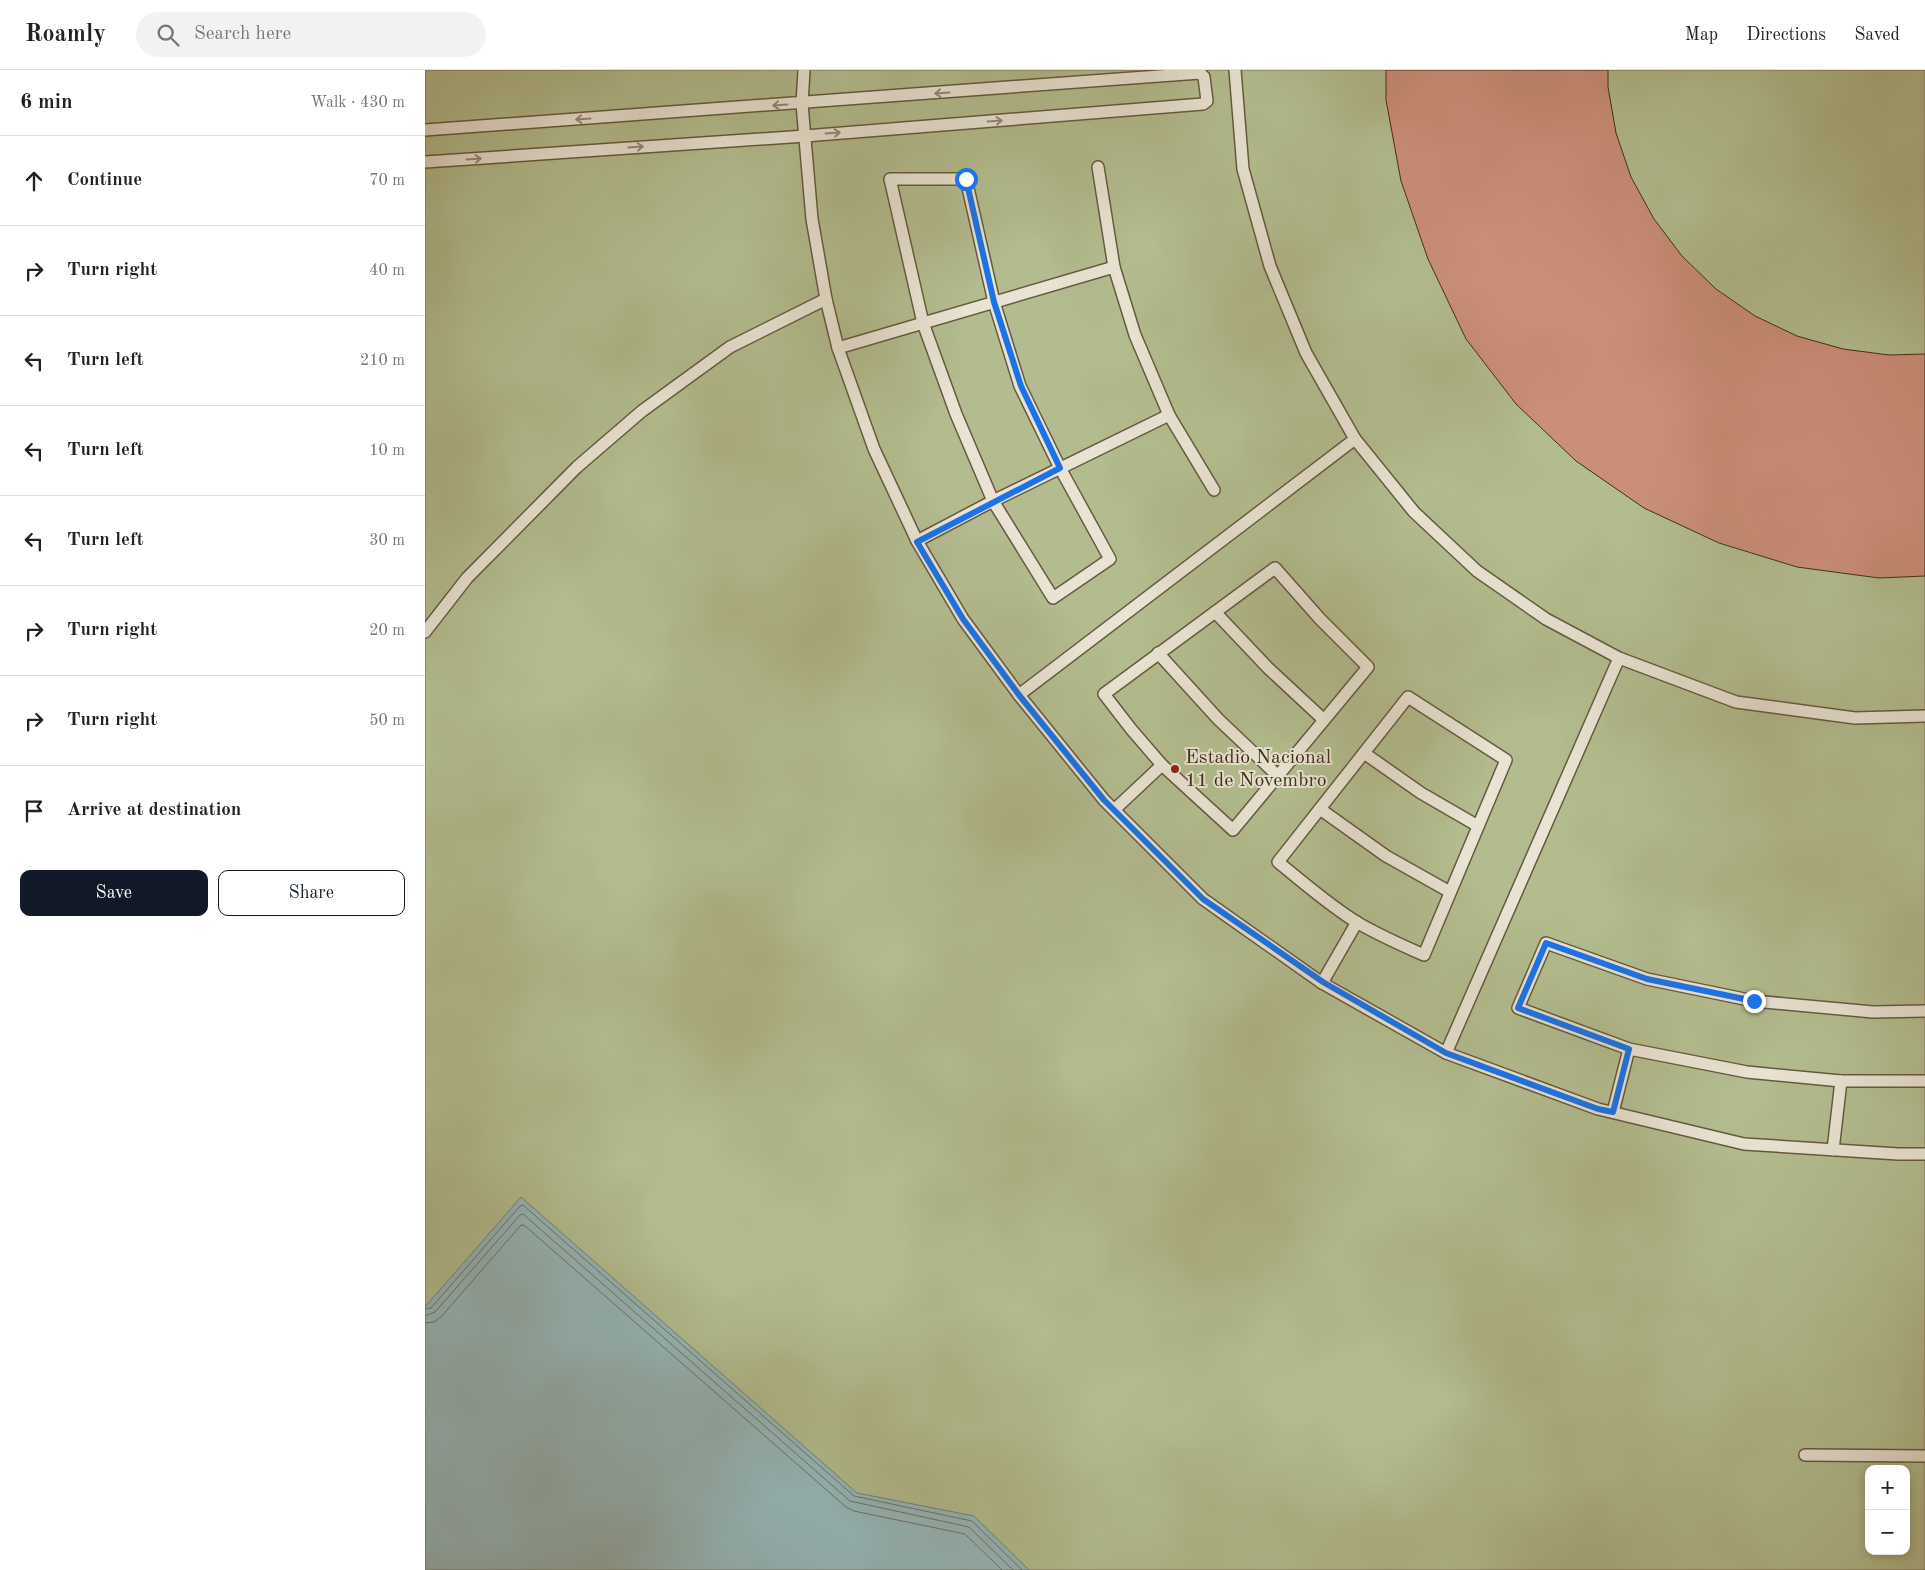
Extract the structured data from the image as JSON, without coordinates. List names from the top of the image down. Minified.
{"places":["Estadio Nacional 11 de Novembro"],"page":{"header":"Roamly","search":"Search here","nav":["Map","Directions","Saved"],"heading":["6 min","Walk · 430 m"],"list":[["Continue","70 m"],["Turn right","40 m"],["Turn left","210 m"],["Turn left","10 m"],["Turn left","30 m"],["Turn right","20 m"],["Turn right","50 m"],"Arrive at destination"],"buttons":["Save","Share"],"map_buttons":["+","−"]}}
